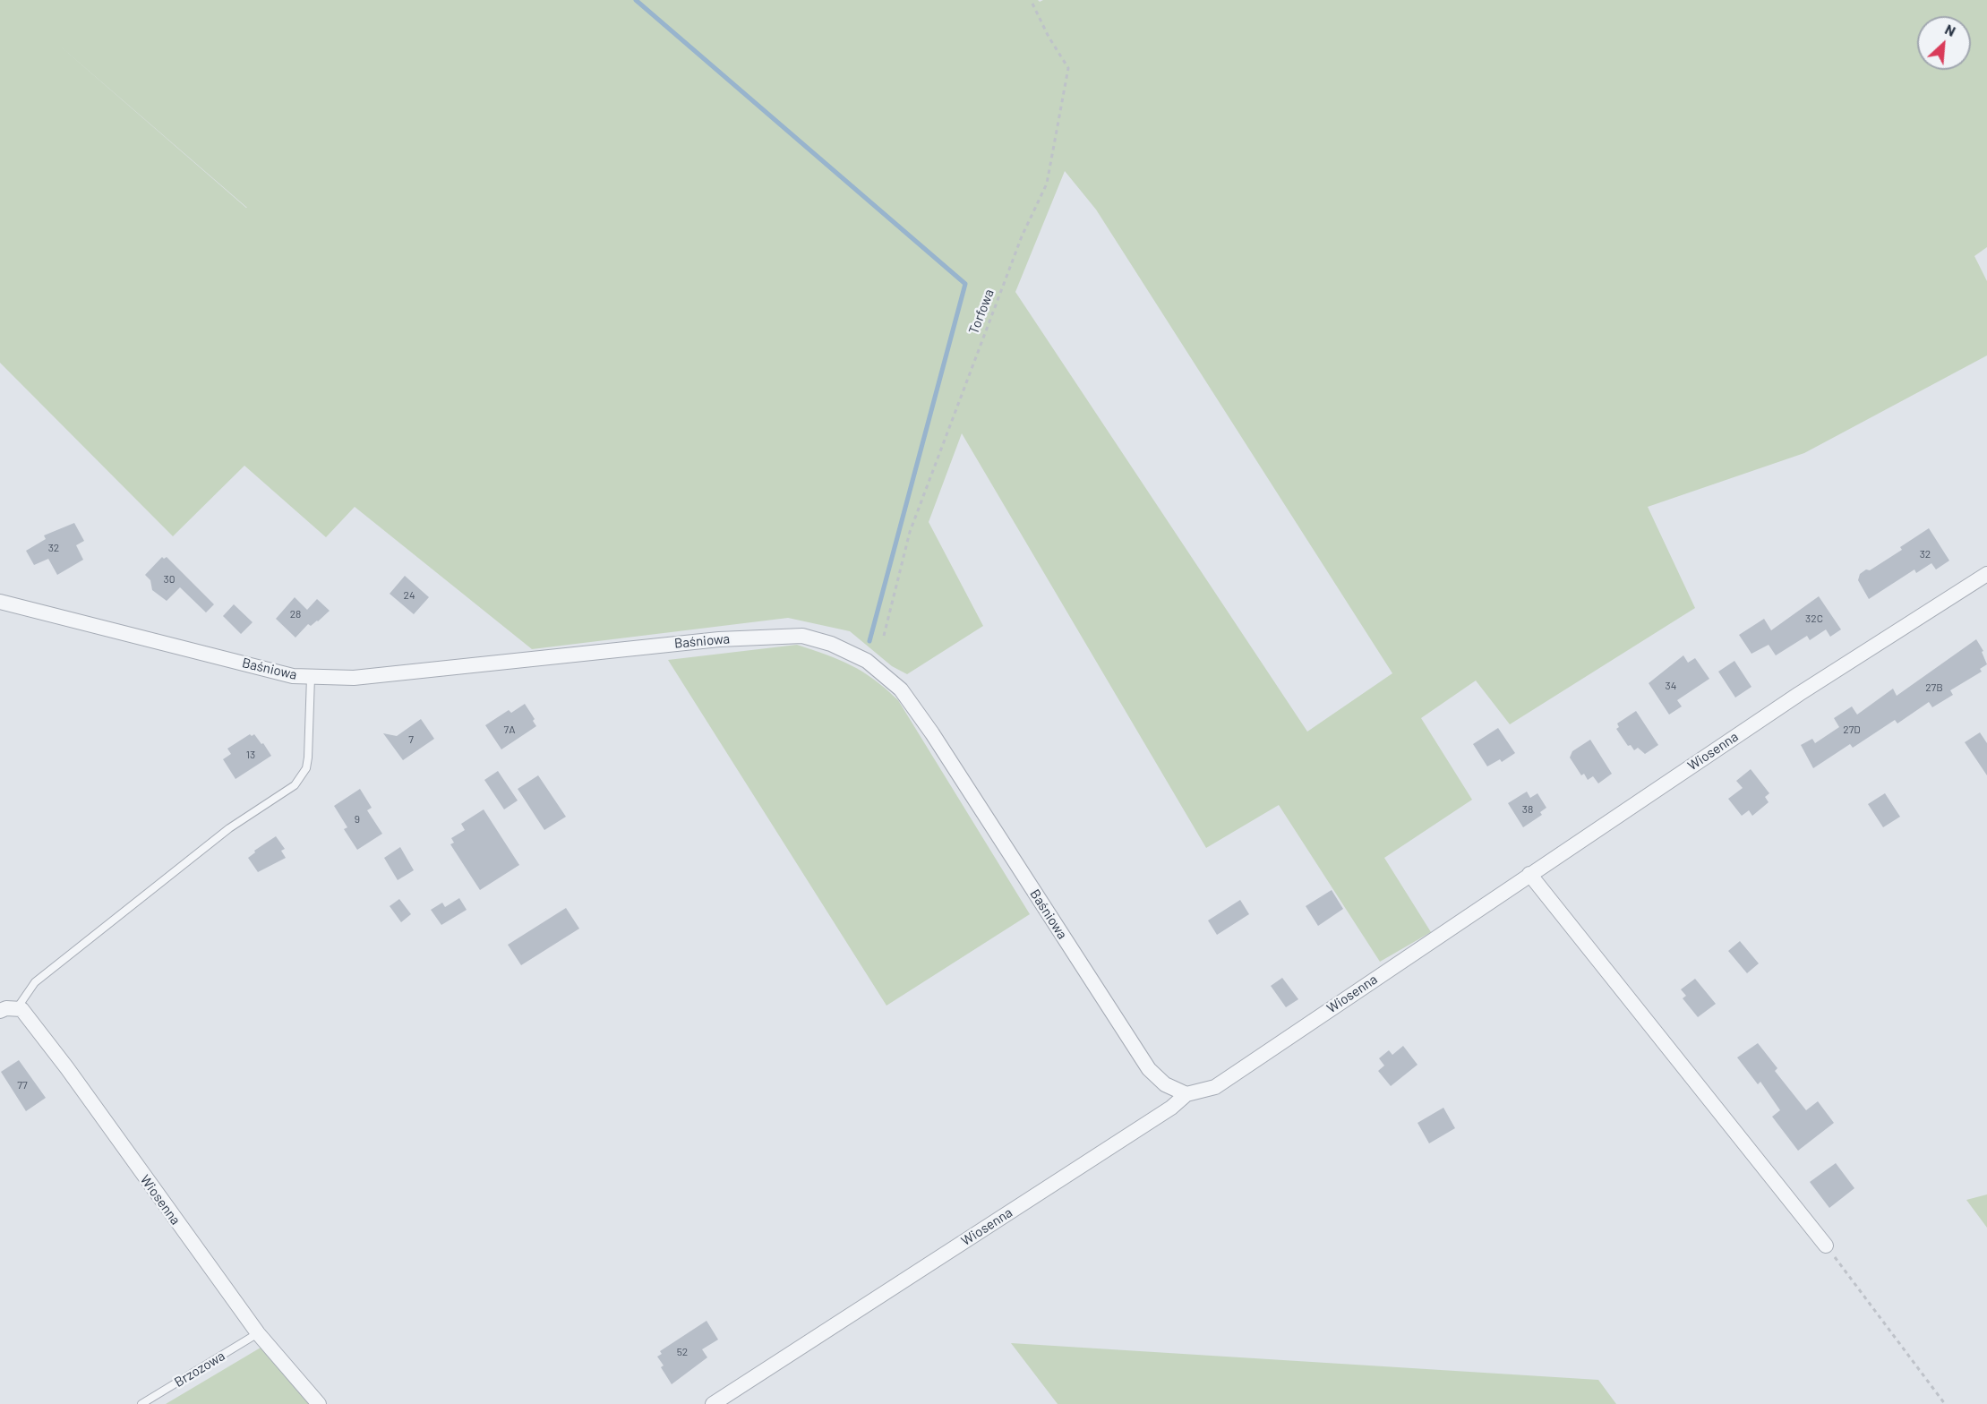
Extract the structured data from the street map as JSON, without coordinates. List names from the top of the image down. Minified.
{"streets":{"street":["Baśniowa","Wiosenna"],"lane":["Brzozowa"],"path":["Torfowa"]},"crossings":[["Baśniowa","Wiosenna"],["Wiosenna","Brzozowa"]],"house_numbers":["32","32","30","24","28","32C","34","27B","7A","27D","7","13","38","9","77","52"],"north":"top right"}
